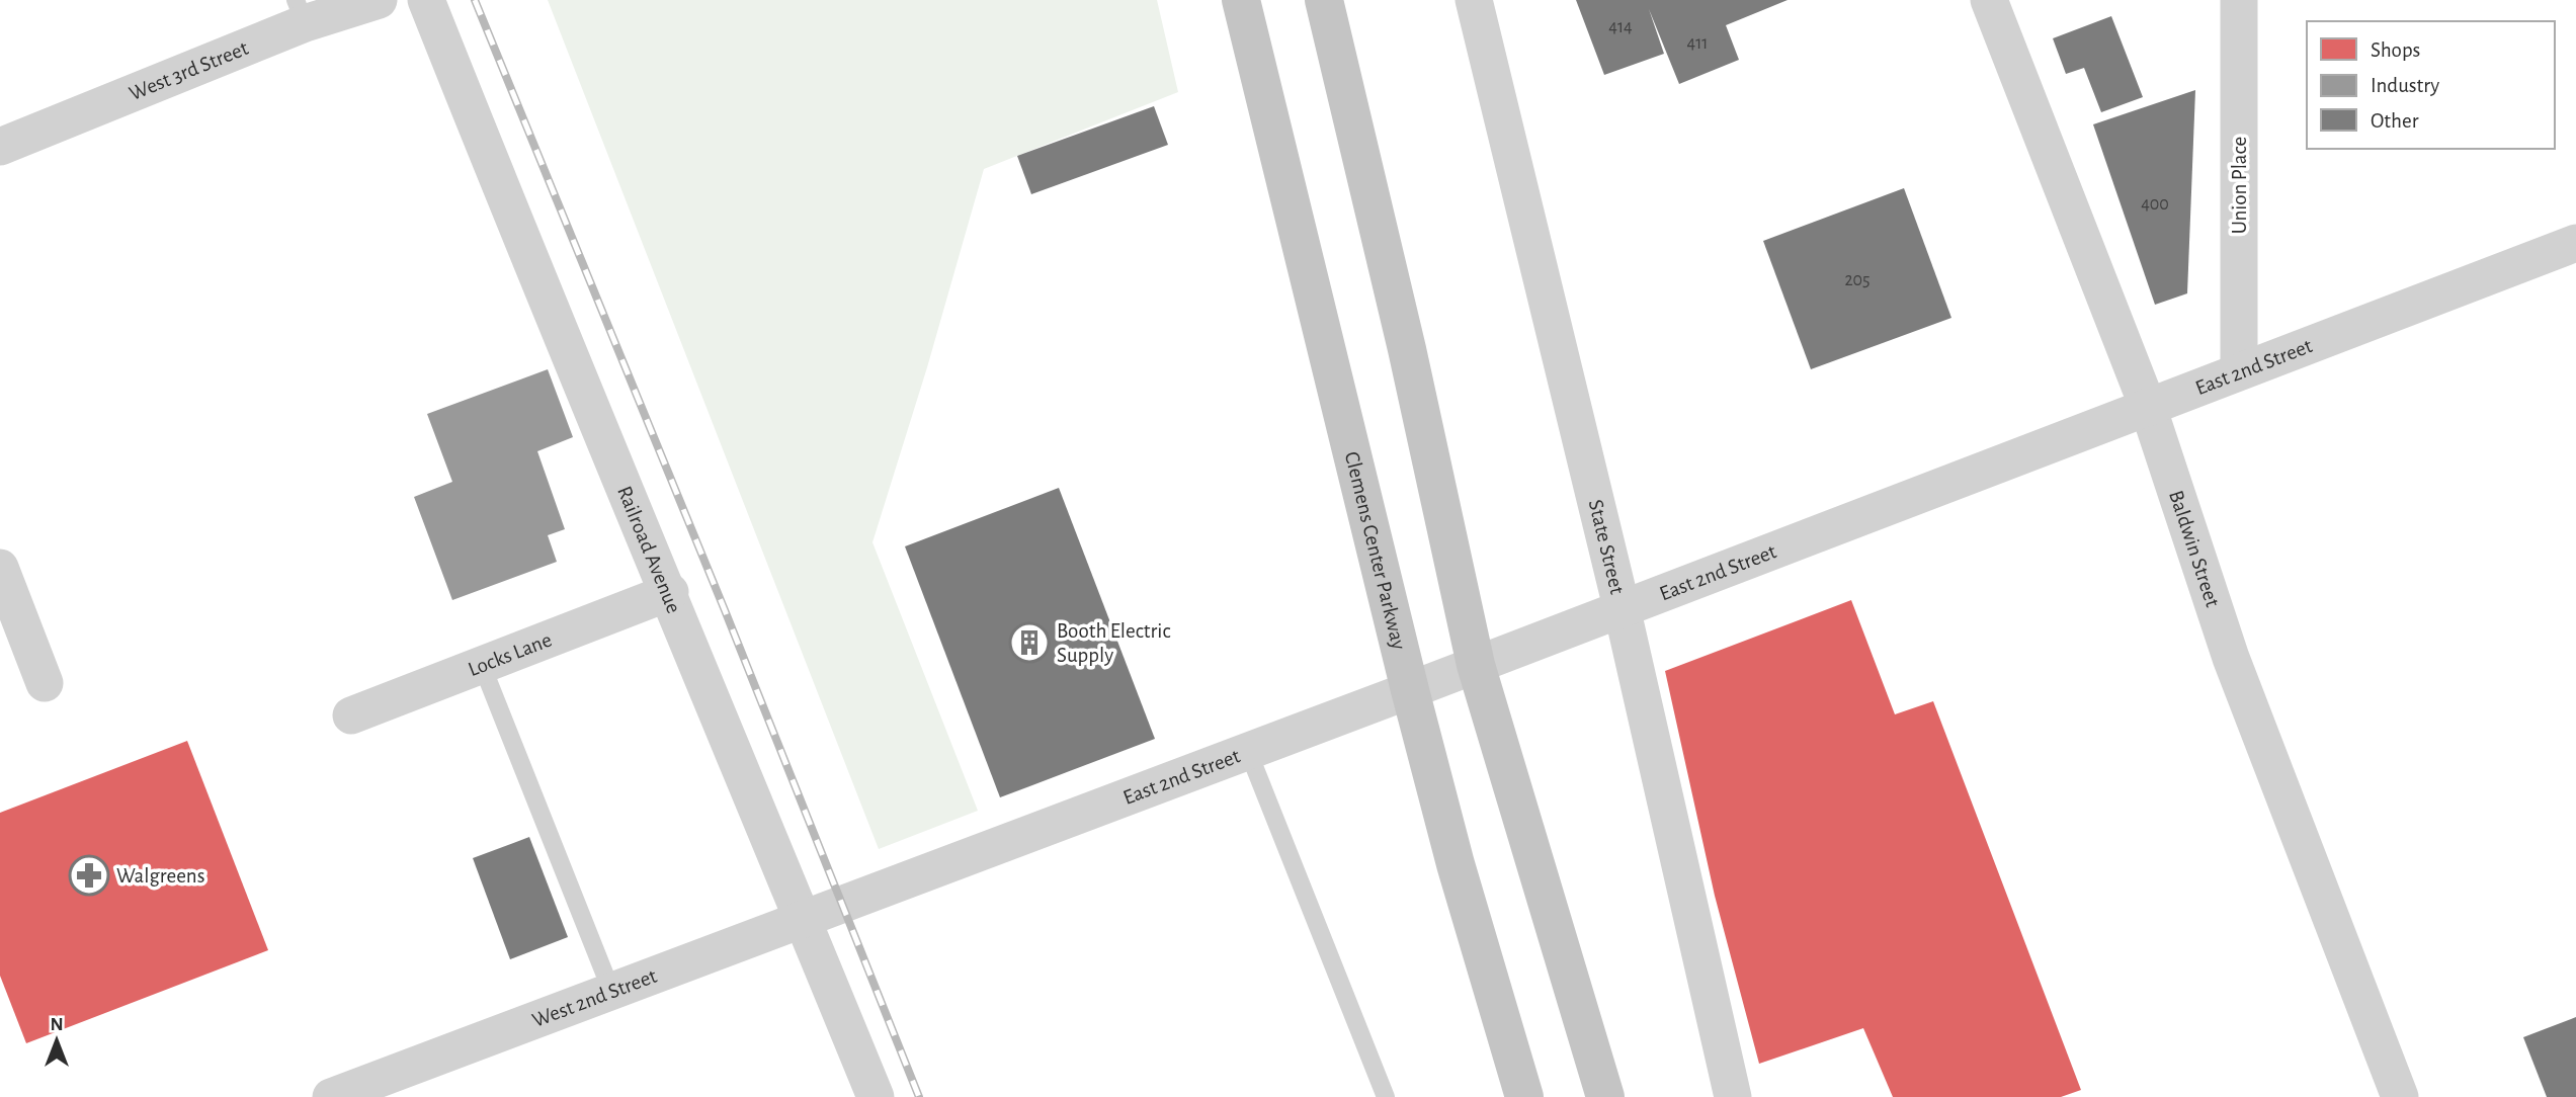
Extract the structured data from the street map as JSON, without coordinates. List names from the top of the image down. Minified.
{"streets":{"main road":["Clemens Center Parkway"],"street":["West 3rd Street","Union Place","East 2nd Street","State Street","Railroad Avenue","Baldwin Street","Locks Lane","West 2nd Street"]},"crossings":[["Union Place","East 2nd Street"],["East 2nd Street","State Street"],["East 2nd Street","Baldwin Street"],["East 2nd Street","Clemens Center Parkway"],["East 2nd Street","West 2nd Street"],["Railroad Avenue","Locks Lane"],["Railroad Avenue","West 2nd Street"]],"places":{"building":["Booth Electric Supply"],"pharmacy":["Walgreens"]},"house_numbers":["414","411","400","205"],"legend":["Shops","Industry","Other"],"north":"top"}
